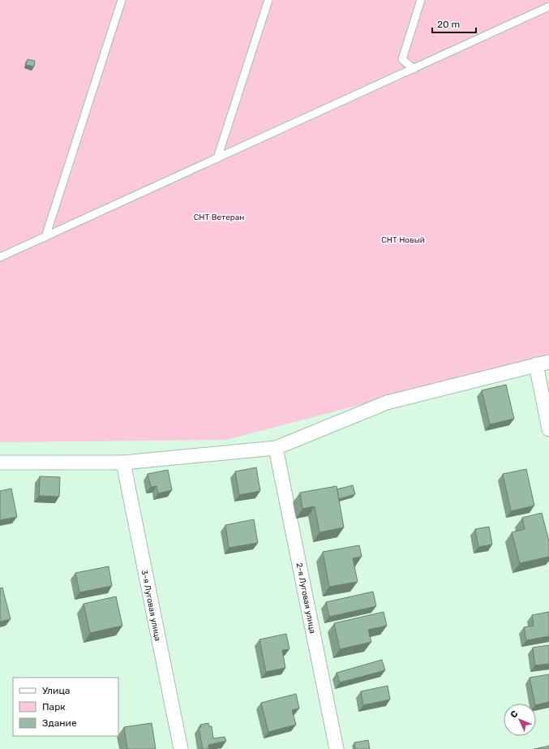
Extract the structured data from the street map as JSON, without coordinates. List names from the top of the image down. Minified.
{"streets":{"street":["2-я Луговая улица","3-я Луговая улица"]},"parks":["СНТ Ветеран","СНТ Новый"],"legend":["Улица","Парк","Здание"],"scale_bar":"20 m","north":"top left"}
